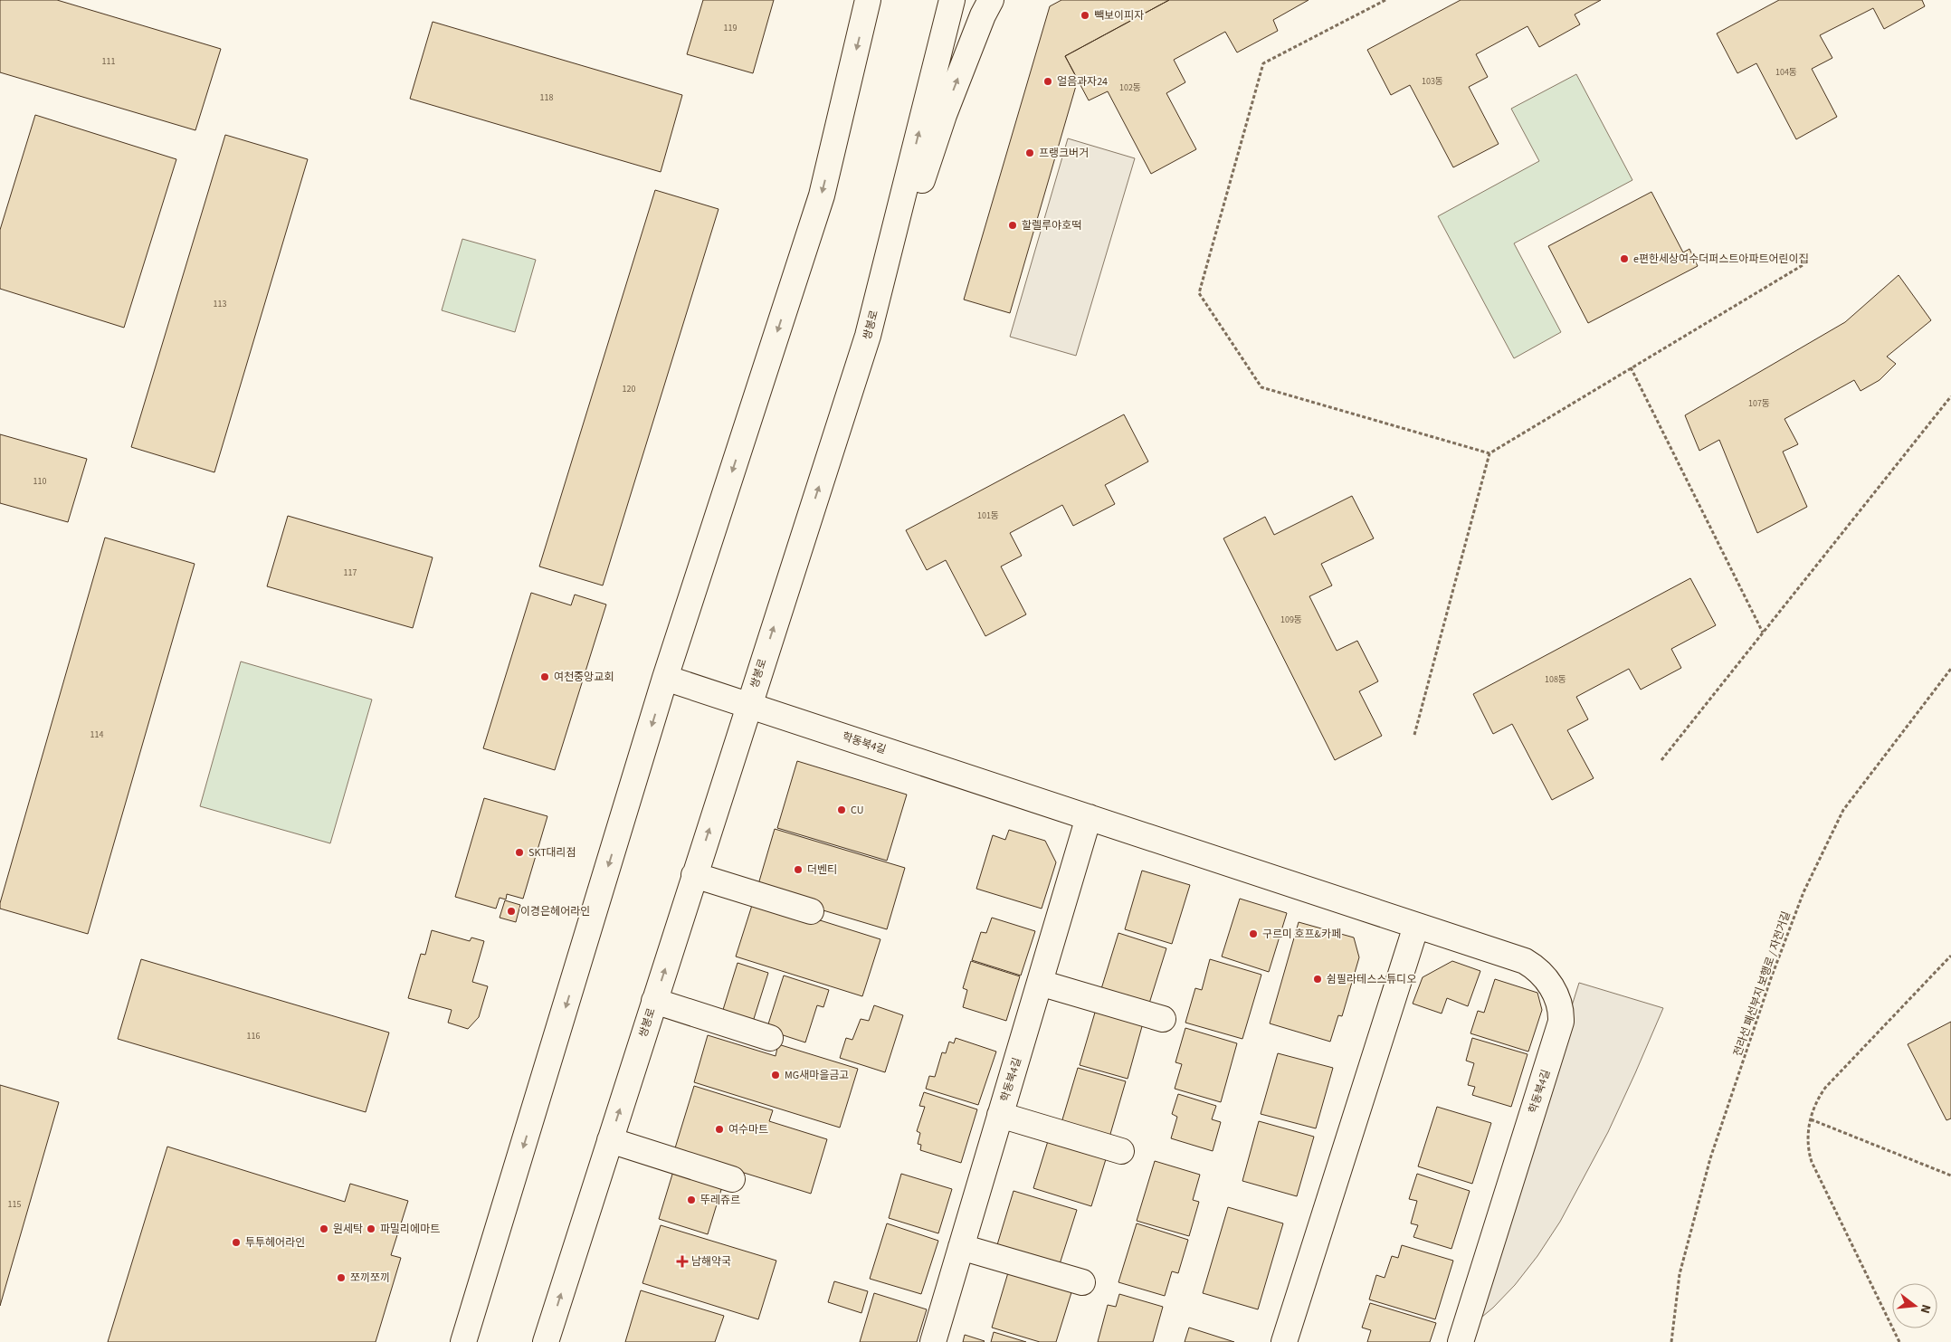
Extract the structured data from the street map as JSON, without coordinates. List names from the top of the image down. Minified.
{"streets":{"street":["쌍봉로","학동북4길"],"path":["전라선 폐선부지 보행로 / 자전거길"]},"crossings":[["쌍봉로","학동북4길"]],"places":{"other":["빽보이피자","얼음과자24","프랭크버거","할렐루야호떡","e편한세상여수더퍼스트아파트어린이집","여천중앙교회","CU","SKT대리점","더벤티","이경은헤어라인","구르미 호프&카페","쉼필라테스스튜디오","MG새마을금고","여수마트","뚜레쥬르","원세탁","파밀리에마트","투투헤어라인","쪼끼쪼끼"],"health":["남해약국"]},"house_numbers":["119","111","104동","103동","102동","118","113","120","107동","110","101동","117","109동","108동","114","116","115"],"north":"right"}
